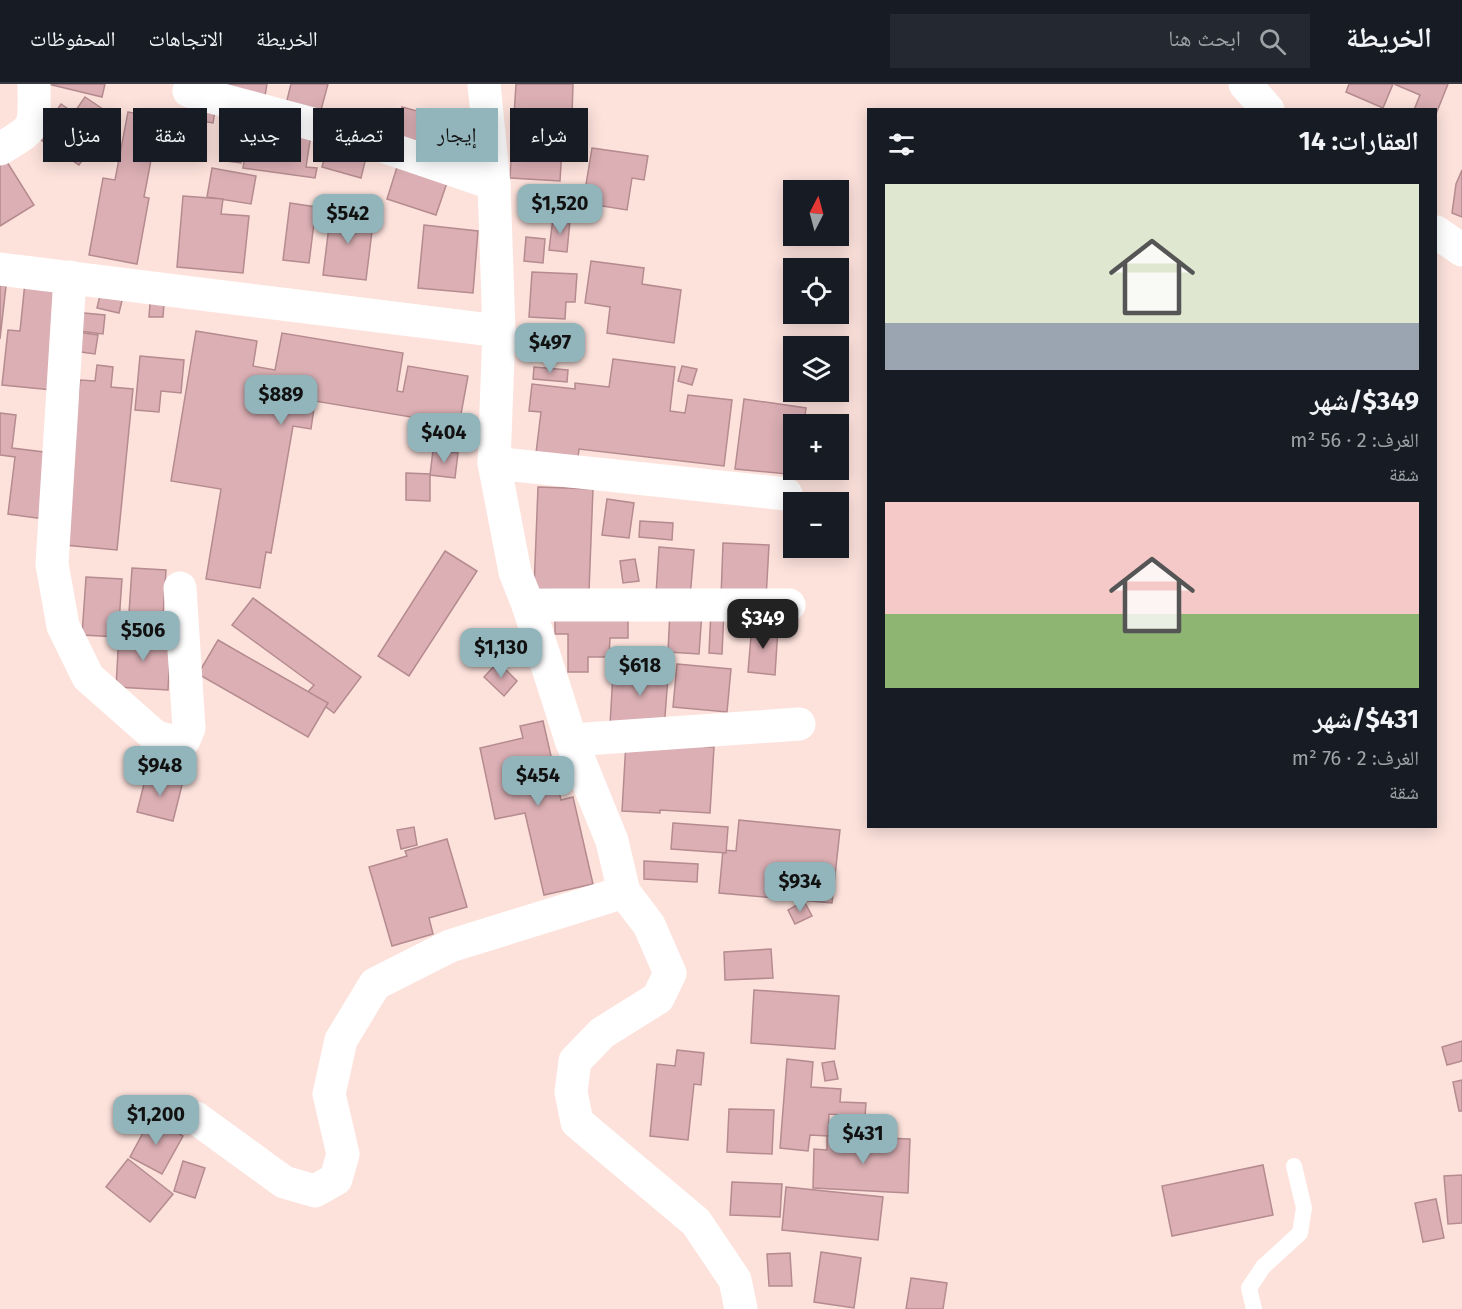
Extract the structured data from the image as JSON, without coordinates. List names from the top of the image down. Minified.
{"north":"top","page":{"header":"الخريطة","search":"ابحث هنا","nav":["الخريطة","الاتجاهات","المحفوظات"],"chip":["شراء","إيجار","تصفية","جديد","شقة","منزل"],"heading":"العقارات: 14","map_buttons":["+","−"],"list":[{"name":"$349/شهر","note":"الغرف: 2 · 56 m² · شقة"},{"name":"$431/شهر","note":"الغرف: 2 · 76 m² · شقة"}],"price":["$1,520","$542","$497","$889","$404","$349","$506","$1,130","$618","$948","$454","$934","$1,200","$431"]}}
